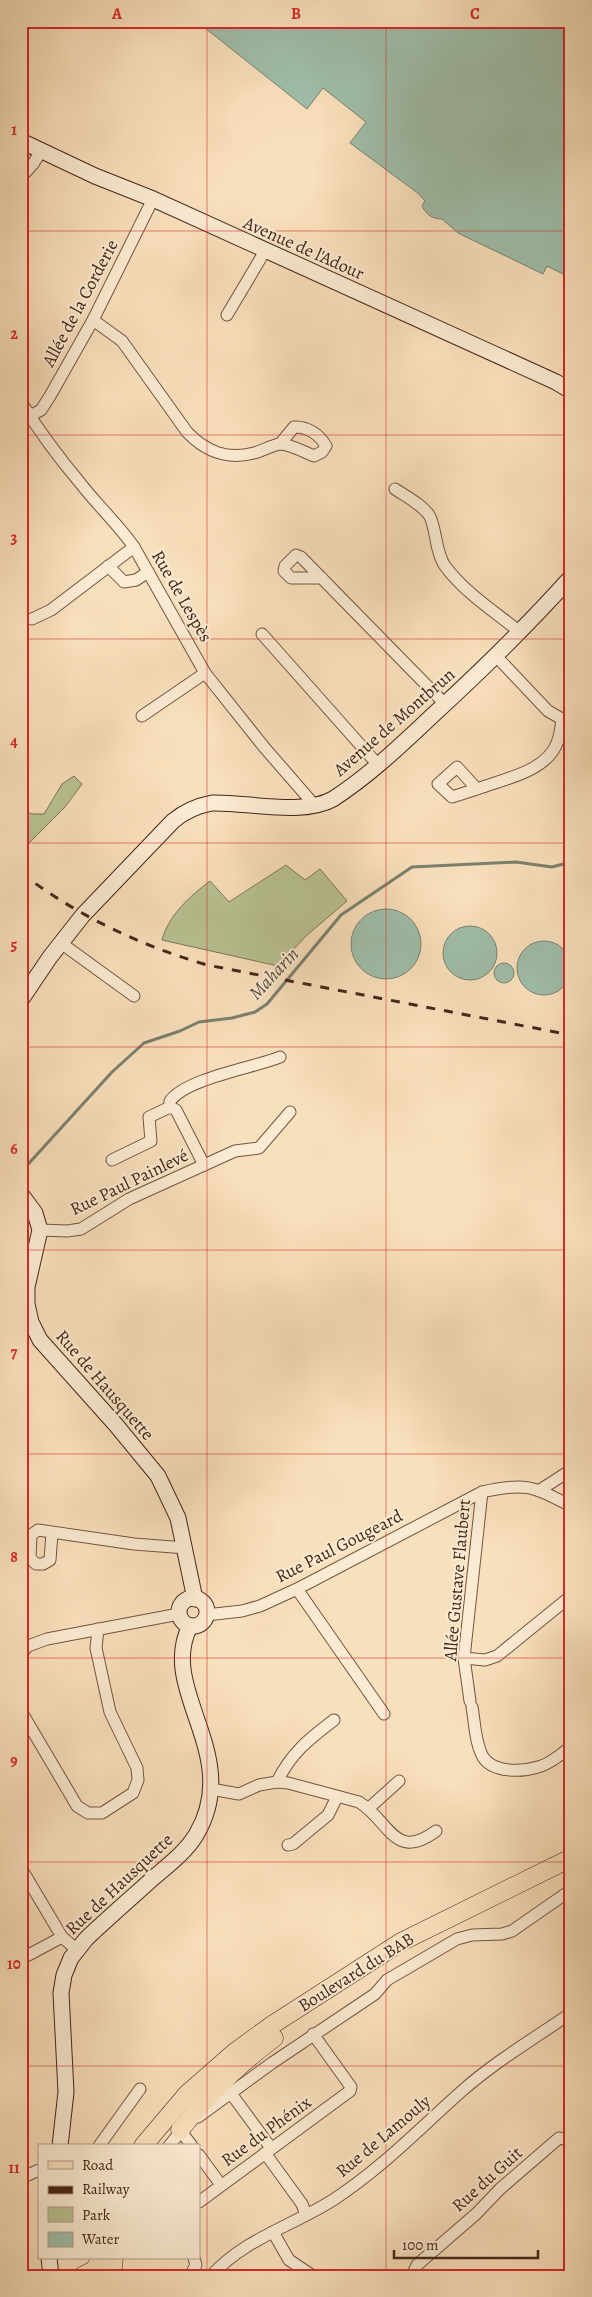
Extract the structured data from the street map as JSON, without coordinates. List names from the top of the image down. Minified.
{"streets":{"main road":["Boulevard du BAB"],"street":["Avenue de l'Adour","Allée de la Corderie","Rue de Lespès","Avenue de Montbrun","Rue Paul Painlevé","Rue de Hausquette","Rue Paul Gougeard","Allée Gustave Flaubert","Rue du Phénix","Rue de Lamouly","Rue du Guit"]},"crossings":[["Avenue de l'Adour","Allée de la Corderie"],["Allée de la Corderie","Rue de Lespès"],["Rue de Lespès","Avenue de Montbrun"],["Rue Paul Painlevé","Rue de Hausquette"],["Rue de Hausquette","Rue Paul Gougeard"],["Rue Paul Gougeard","Allée Gustave Flaubert"]],"water":["Maharin"],"legend":["Road","Railway","Park","Water"],"scale_bar":"100 m","grid":{"columns":["A","B","C"],"rows":["1","2","3","4","5","6","7","8","9","10","11"]}}
